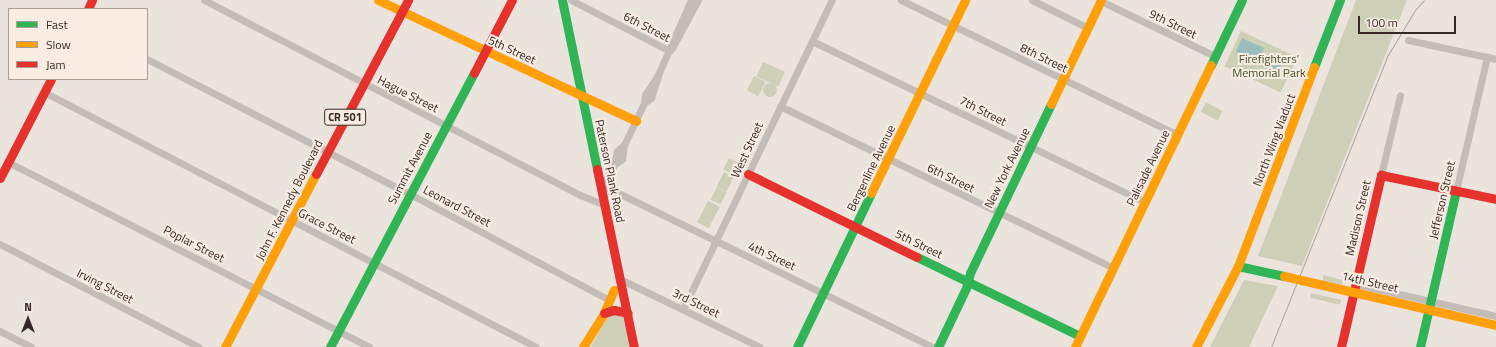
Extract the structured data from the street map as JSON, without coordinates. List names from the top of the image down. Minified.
{"streets":{"street":["9th Street","6th Street","5th Street","8th Street","Hague Street","7th Street","CR 501","North Wing Viaduct","West Street","Summit Avenue","Bergenline Avenue","New York Avenue","Palisade Avenue","Paterson Plank Road","John F. Kennedy Boulevard","Jefferson Street","Leonard Street","Madison Street","Grace Street","Poplar Street","4th Street","14th Street","Irving Street","3rd Street"]},"crossings":[["9th Street","New York Avenue"],["9th Street","Palisade Avenue"],["6th Street","West Street"],["6th Street","Bergenline Avenue"],["6th Street","New York Avenue"],["6th Street","Palisade Avenue"],["5th Street","West Street"],["5th Street","Summit Avenue"],["5th Street","Bergenline Avenue"],["5th Street","New York Avenue"],["5th Street","Palisade Avenue"],["5th Street","Paterson Plank Road"],["5th Street","John F. Kennedy Boulevard"],["8th Street","Bergenline Avenue"],["8th Street","New York Avenue"],["8th Street","Palisade Avenue"],["Hague Street","Summit Avenue"],["Hague Street","Paterson Plank Road"],["Hague Street","John F. Kennedy Boulevard"],["7th Street","West Street"],["7th Street","Bergenline Avenue"],["7th Street","New York Avenue"],["7th Street","Palisade Avenue"],["North Wing Viaduct","14th Street"],["West Street","4th Street"],["West Street","3rd Street"],["Summit Avenue","Leonard Street"],["Summit Avenue","Grace Street"],["Summit Avenue","Poplar Street"],["Bergenline Avenue","4th Street"],["Paterson Plank Road","4th Street"],["Paterson Plank Road","3rd Street"],["John F. Kennedy Boulevard","Leonard Street"],["John F. Kennedy Boulevard","Grace Street"],["John F. Kennedy Boulevard","Poplar Street"],["Jefferson Street","14th Street"],["Madison Street","14th Street"]],"parks":["Firefighters' Memorial Park"],"legend":["Fast","Slow","Jam"],"scale_bar":"100 m","north":"top"}
